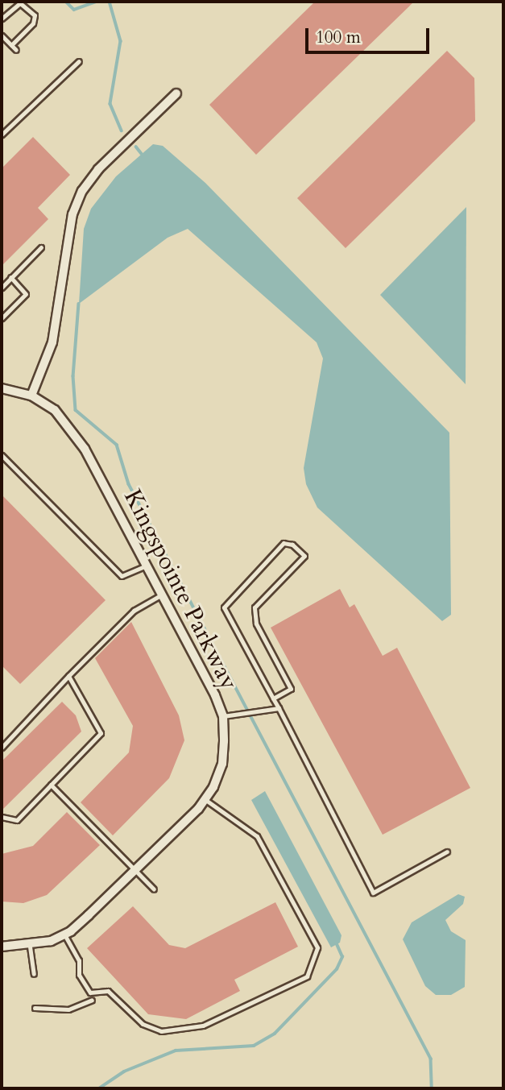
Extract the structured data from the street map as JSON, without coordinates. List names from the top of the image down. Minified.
{"streets":{"street":["Kingspointe Parkway"]},"scale_bar":"100 m"}
